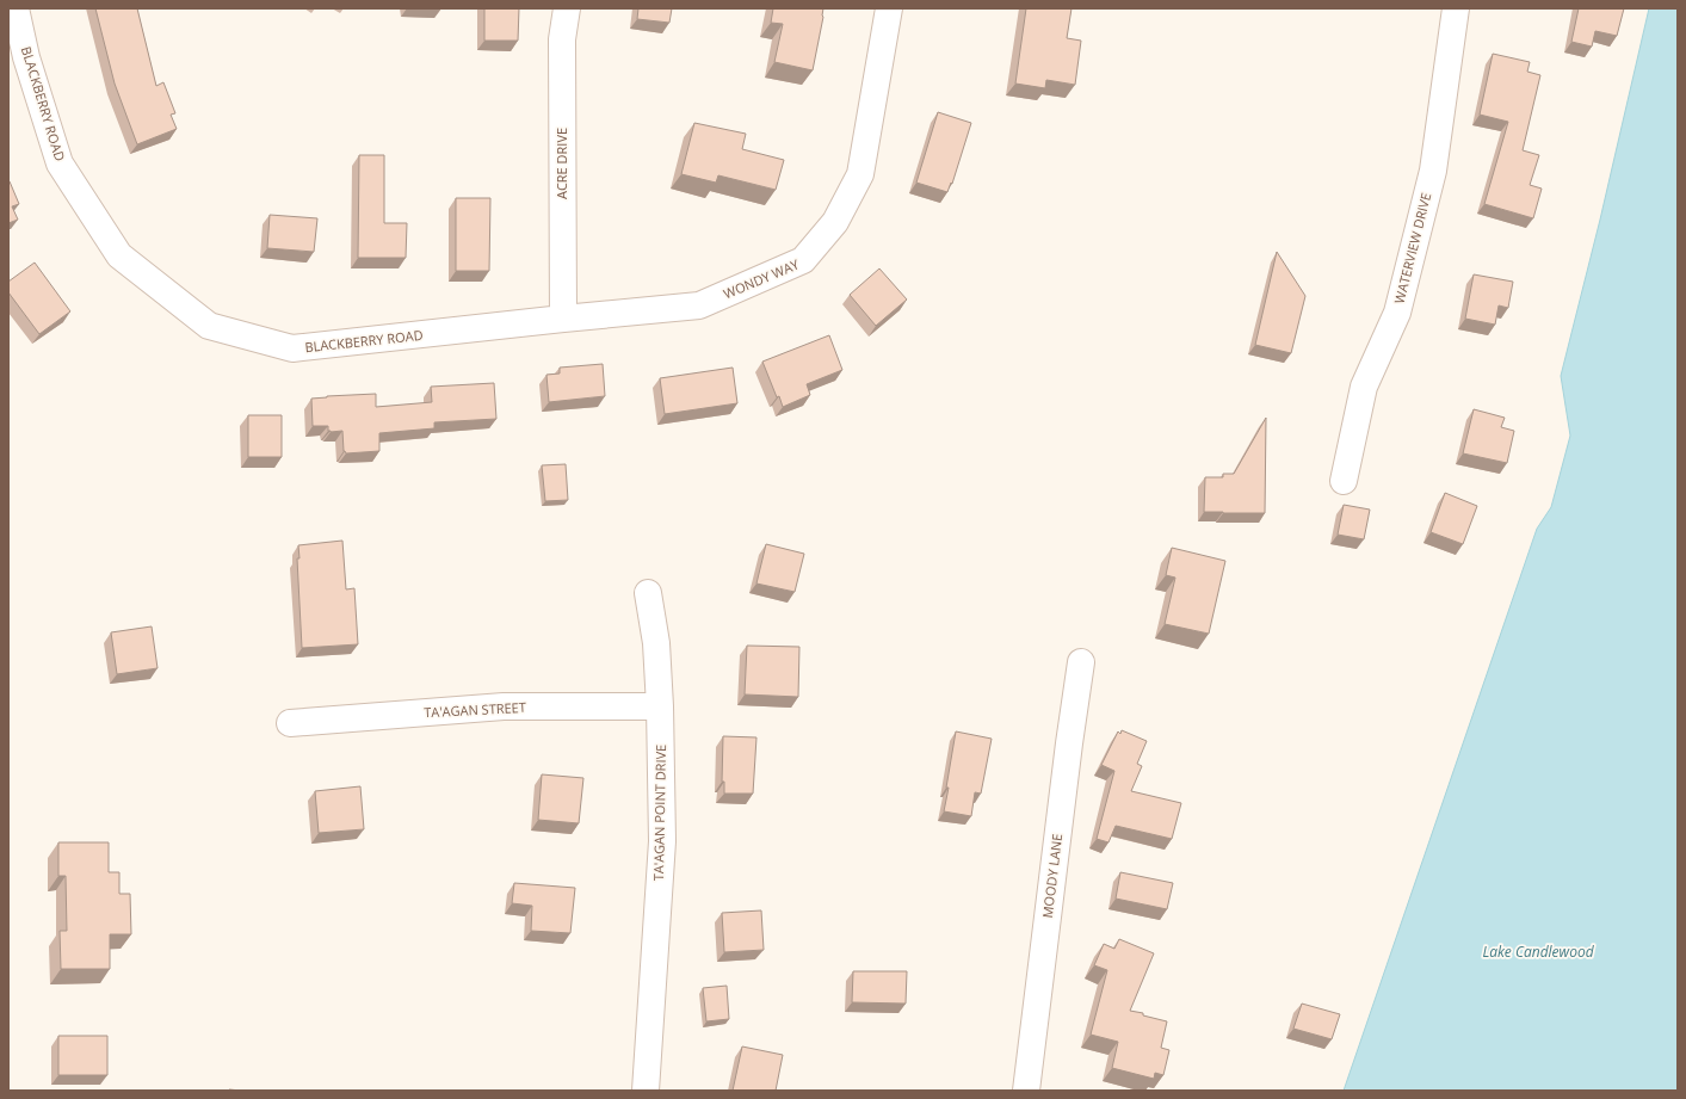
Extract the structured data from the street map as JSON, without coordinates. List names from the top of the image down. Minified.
{"streets":{"street":["BLACKBERRY ROAD","ACRE DRIVE","WATERVIEW DRIVE","WONDY WAY","TA'AGAN STREET","TA'AGAN POINT DRIVE","MOODY LANE"]},"crossings":[["BLACKBERRY ROAD","ACRE DRIVE"],["BLACKBERRY ROAD","WONDY WAY"],["ACRE DRIVE","WONDY WAY"],["TA'AGAN STREET","TA'AGAN POINT DRIVE"]],"water":["Lake Candlewood"]}
